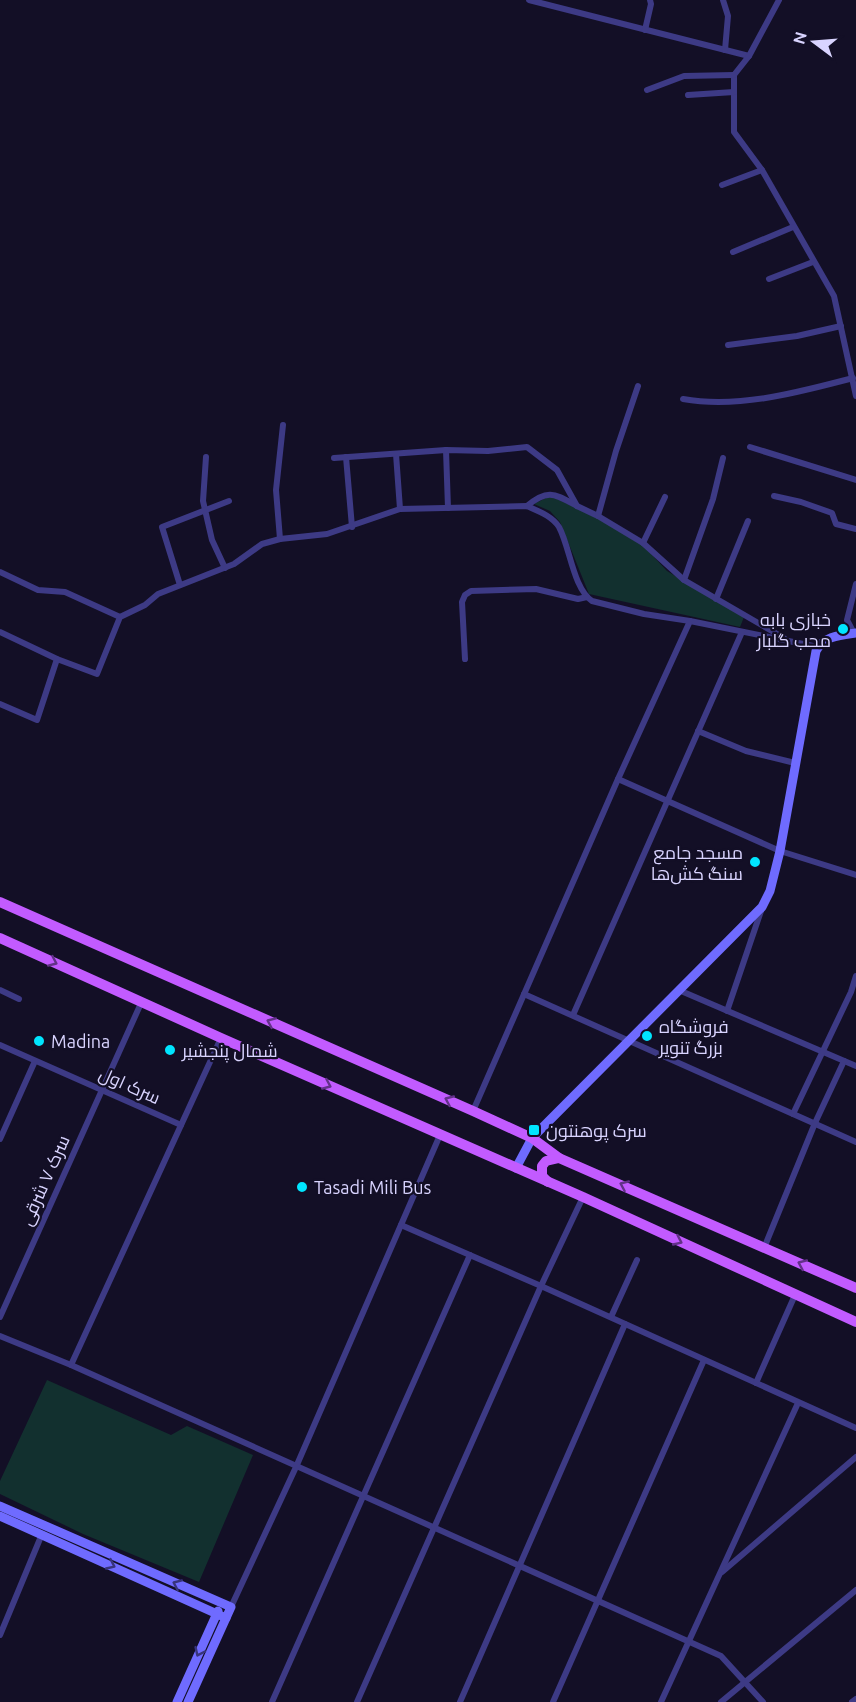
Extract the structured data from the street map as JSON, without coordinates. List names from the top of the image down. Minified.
{"streets":{"street":["سرک‌ اول","سرک ۷ شرقی"]},"crossings":[["سرک‌ اول","سرک ۷ شرقی"]],"places":{"other":["خبازی بابه محب گلبار","مسجد جامع سنگ کش‌ها","فروشگاه بزرگ تنویر","Madina","شمال پنجشیر","Tasadi Mili Bus"],"transit":["سرک پوهنتون"]},"north":"left"}
